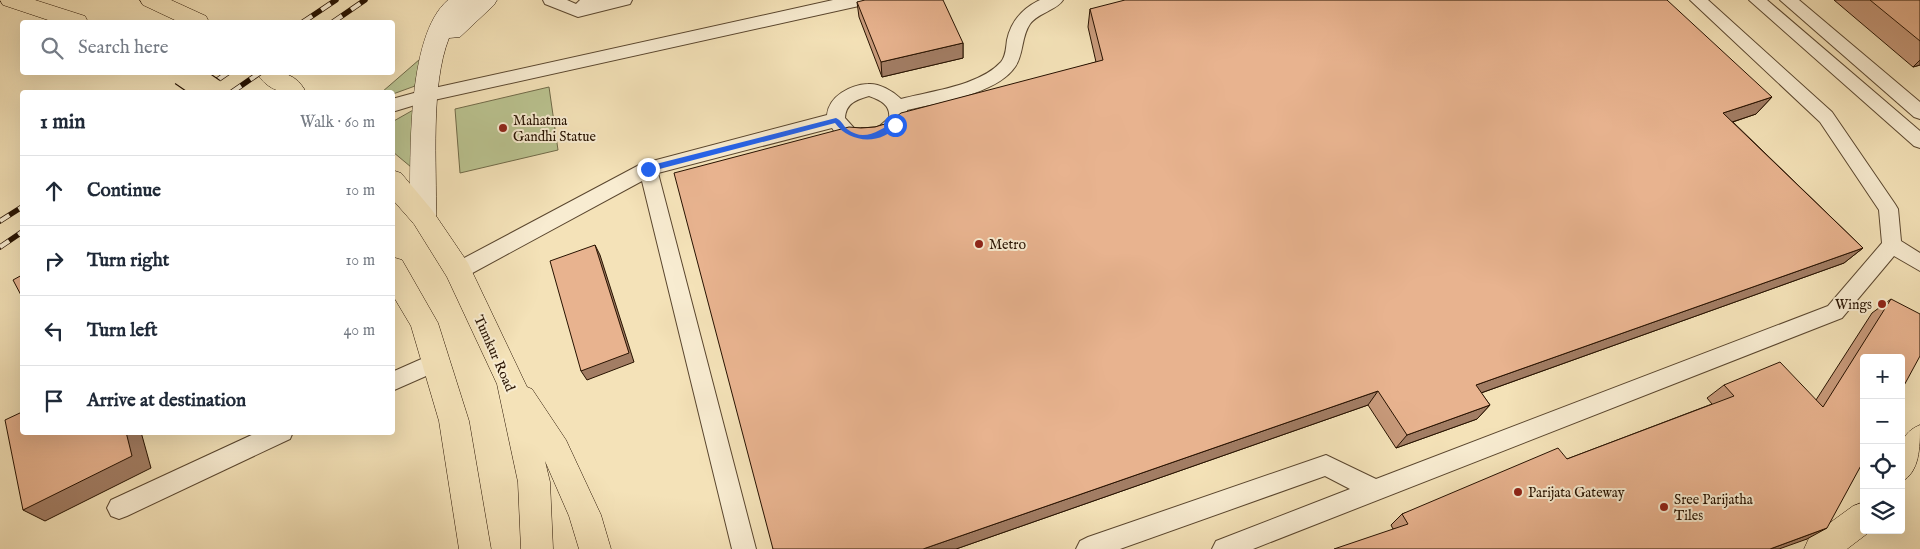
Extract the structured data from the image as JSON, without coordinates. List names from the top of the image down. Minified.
{"streets":{"main road":["Tumkur Road"]},"places":["Mahatma Gandhi Statue","Metro","Wings","Parijata Gateway","Sree Parijatha Tiles"],"page":{"search":"Search here","heading":["1 min","Walk · 60 m"],"list":[["Continue","10 m"],["Turn right","10 m"],["Turn left","40 m"],"Arrive at destination"],"map_buttons":["+","−"]}}
